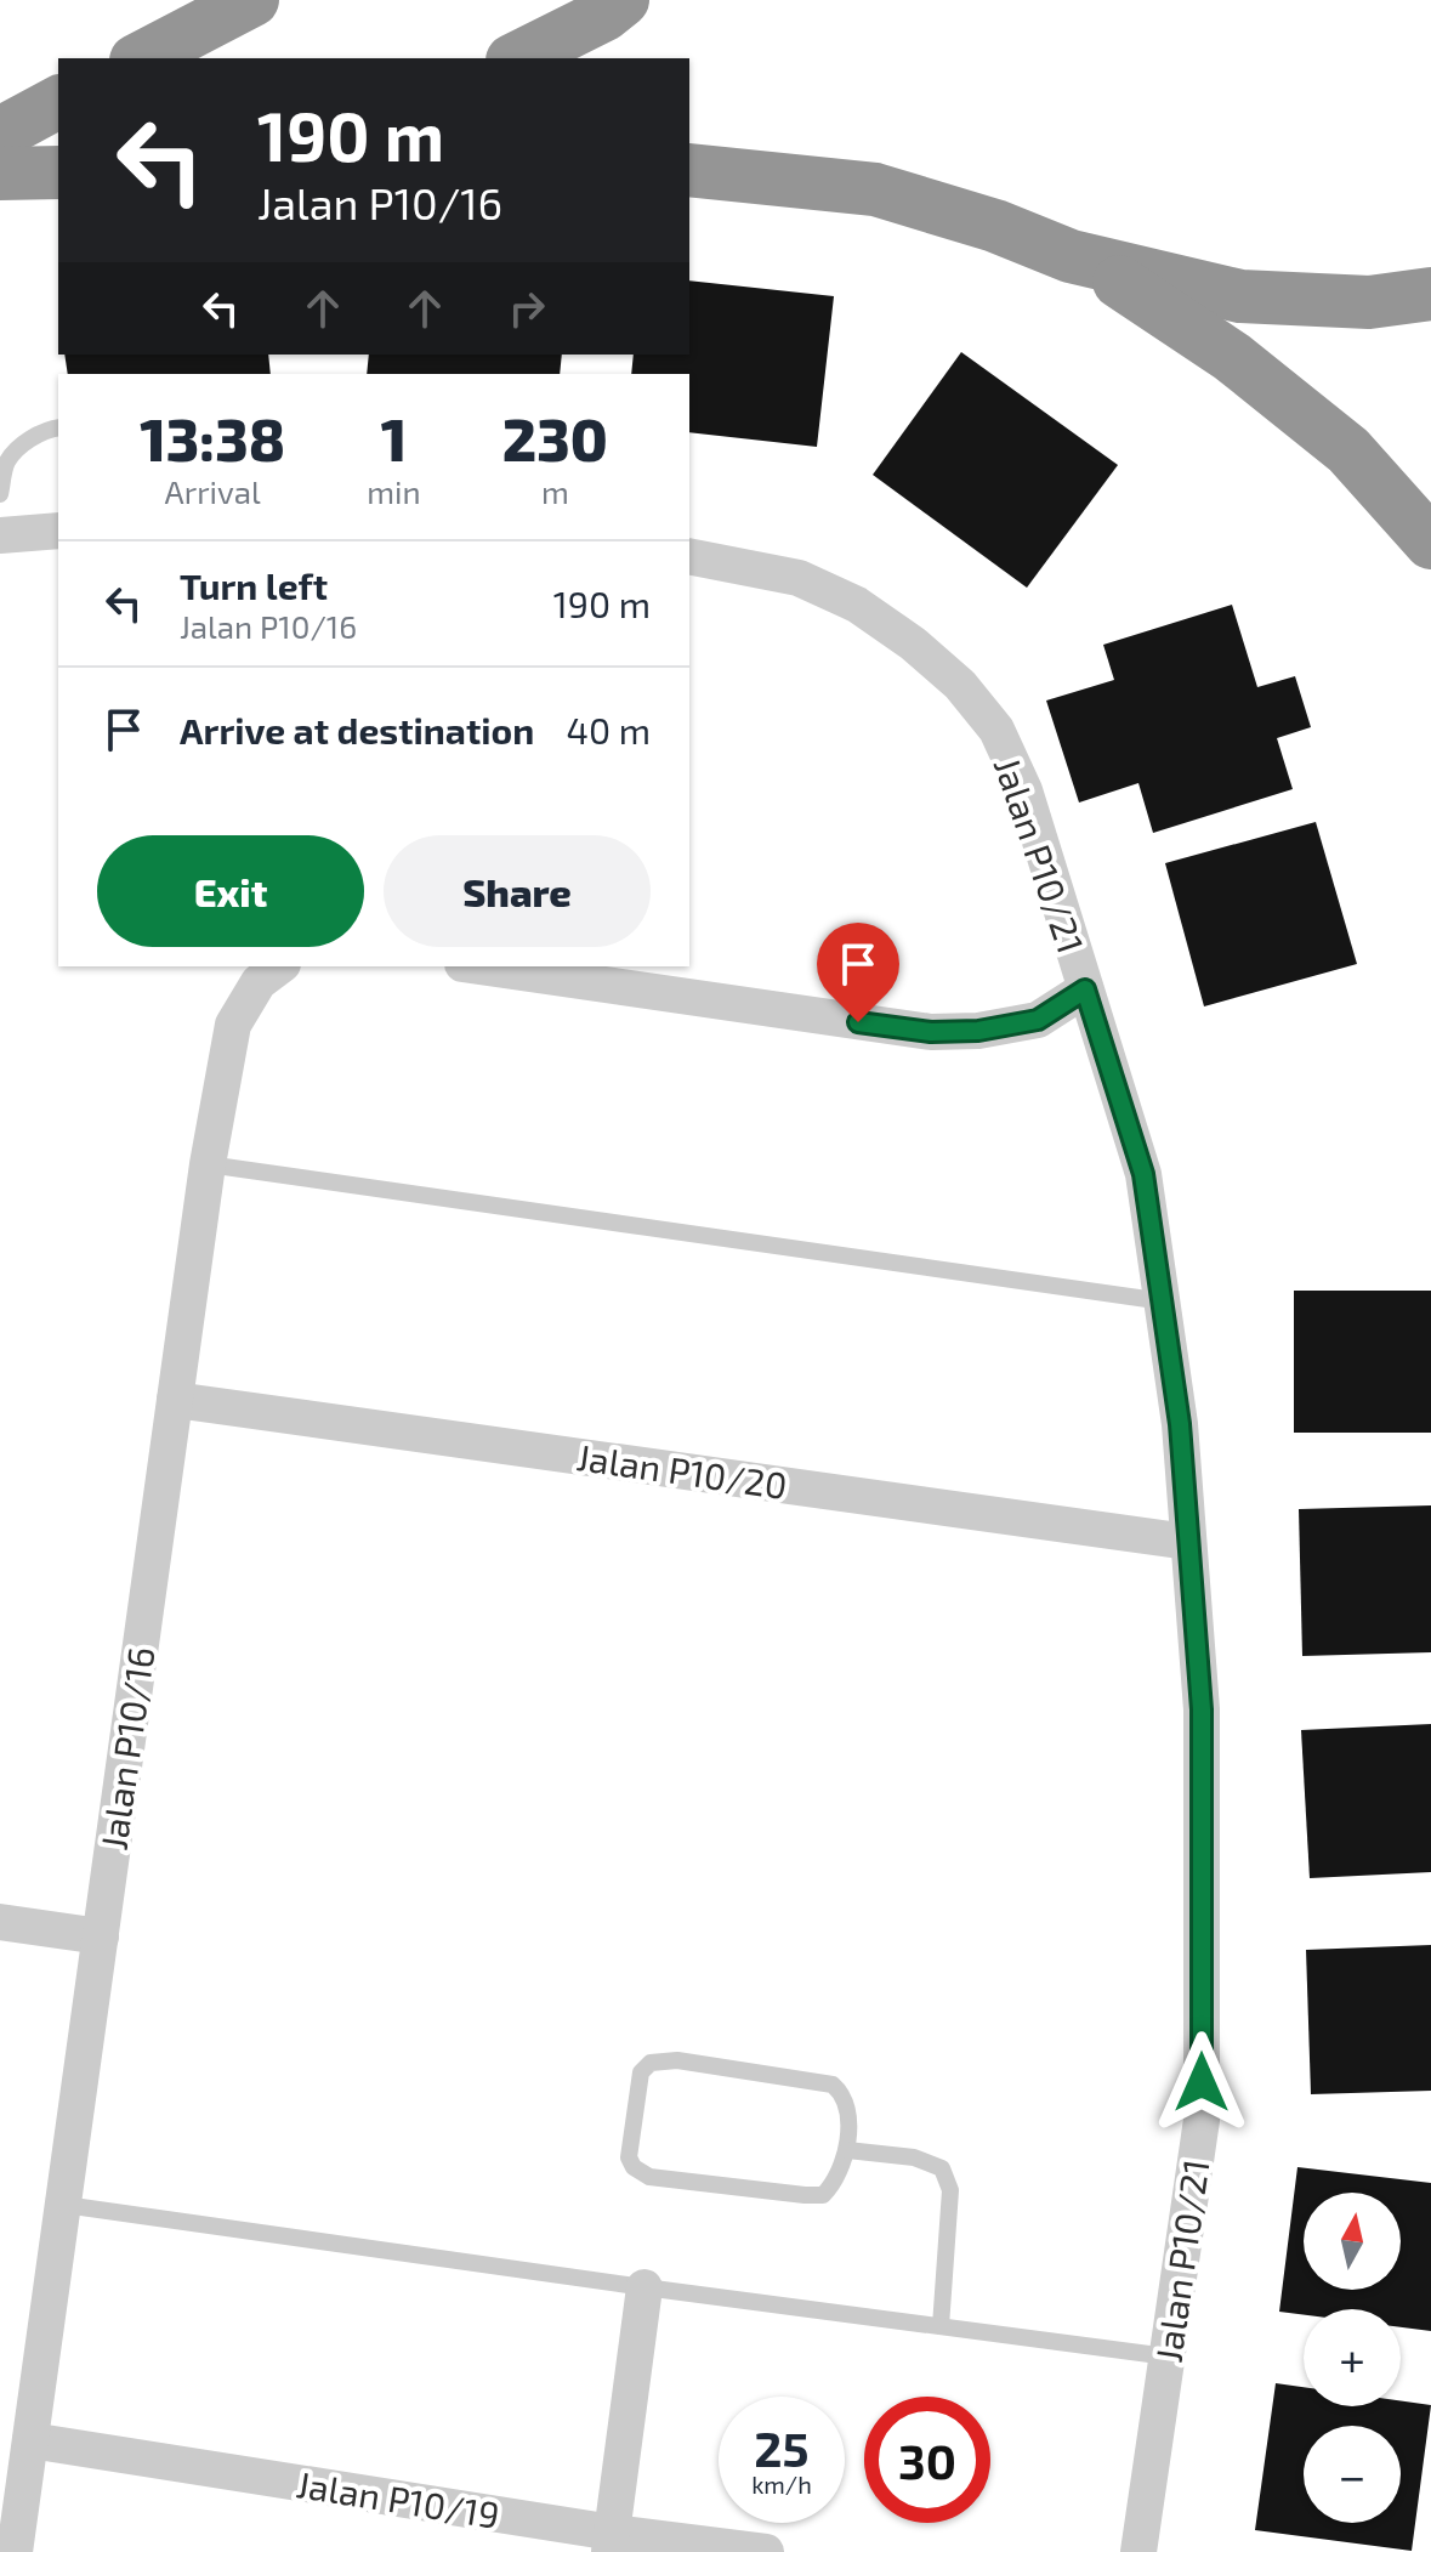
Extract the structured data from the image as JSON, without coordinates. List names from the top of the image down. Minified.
{"streets":{"street":["Jalan P10/21","Jalan P10/20","Jalan P10/16","Jalan P10/19"]},"crossings":[["Jalan P10/21","Jalan P10/20"],["Jalan P10/20","Jalan P10/16"],["Jalan P10/16","Jalan P10/19"]],"north":"top","page":{"turn":["190 m","Jalan P10/16"],"eta":["13:38","Arrival","1","min","230","m"],"list":[{"name":"Turn left","note":"Jalan P10/16","value":"190 m"},{"name":"Arrive at destination","value":"40 m"}],"buttons":["Exit","Share"],"map_buttons":["+","−"],"speed":"25 km/h","limit":"30"}}
